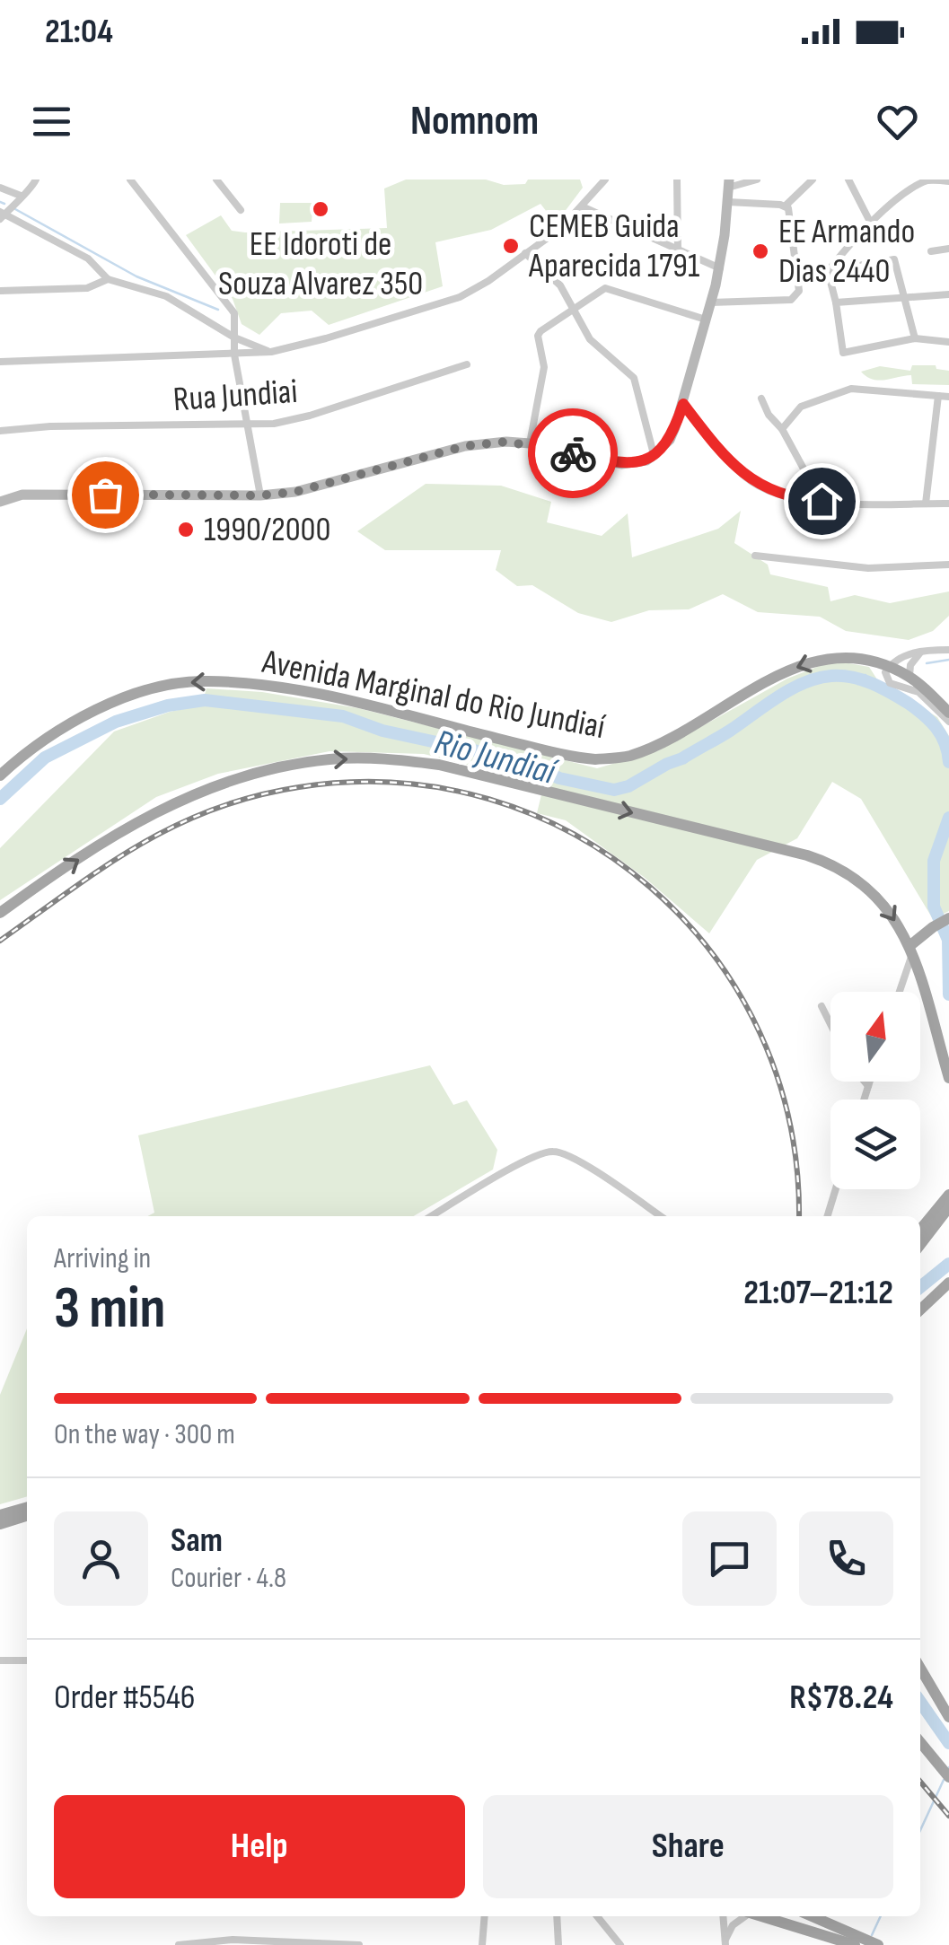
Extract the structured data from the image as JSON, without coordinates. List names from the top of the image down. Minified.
{"streets":{"main road":["Avenida Marginal do Rio Jundiaí"],"street":["Rua Jundiai"]},"water":["Rio Jundiaí"],"places":["EE Idoroti de Souza Alvarez 350","CEMEB Guida Aparecida 1791","EE Armando Dias 2440","1990/2000"],"north":"top","page":{"status":"21:04","header":"Nomnom","heading":["3 min","Arriving in","21:07–21:12"],"panel":["Sam","Courier · 4.8","Order #5546","R$78.24"],"bar":"On the way · 300 m","buttons":["Help","Share"]}}
